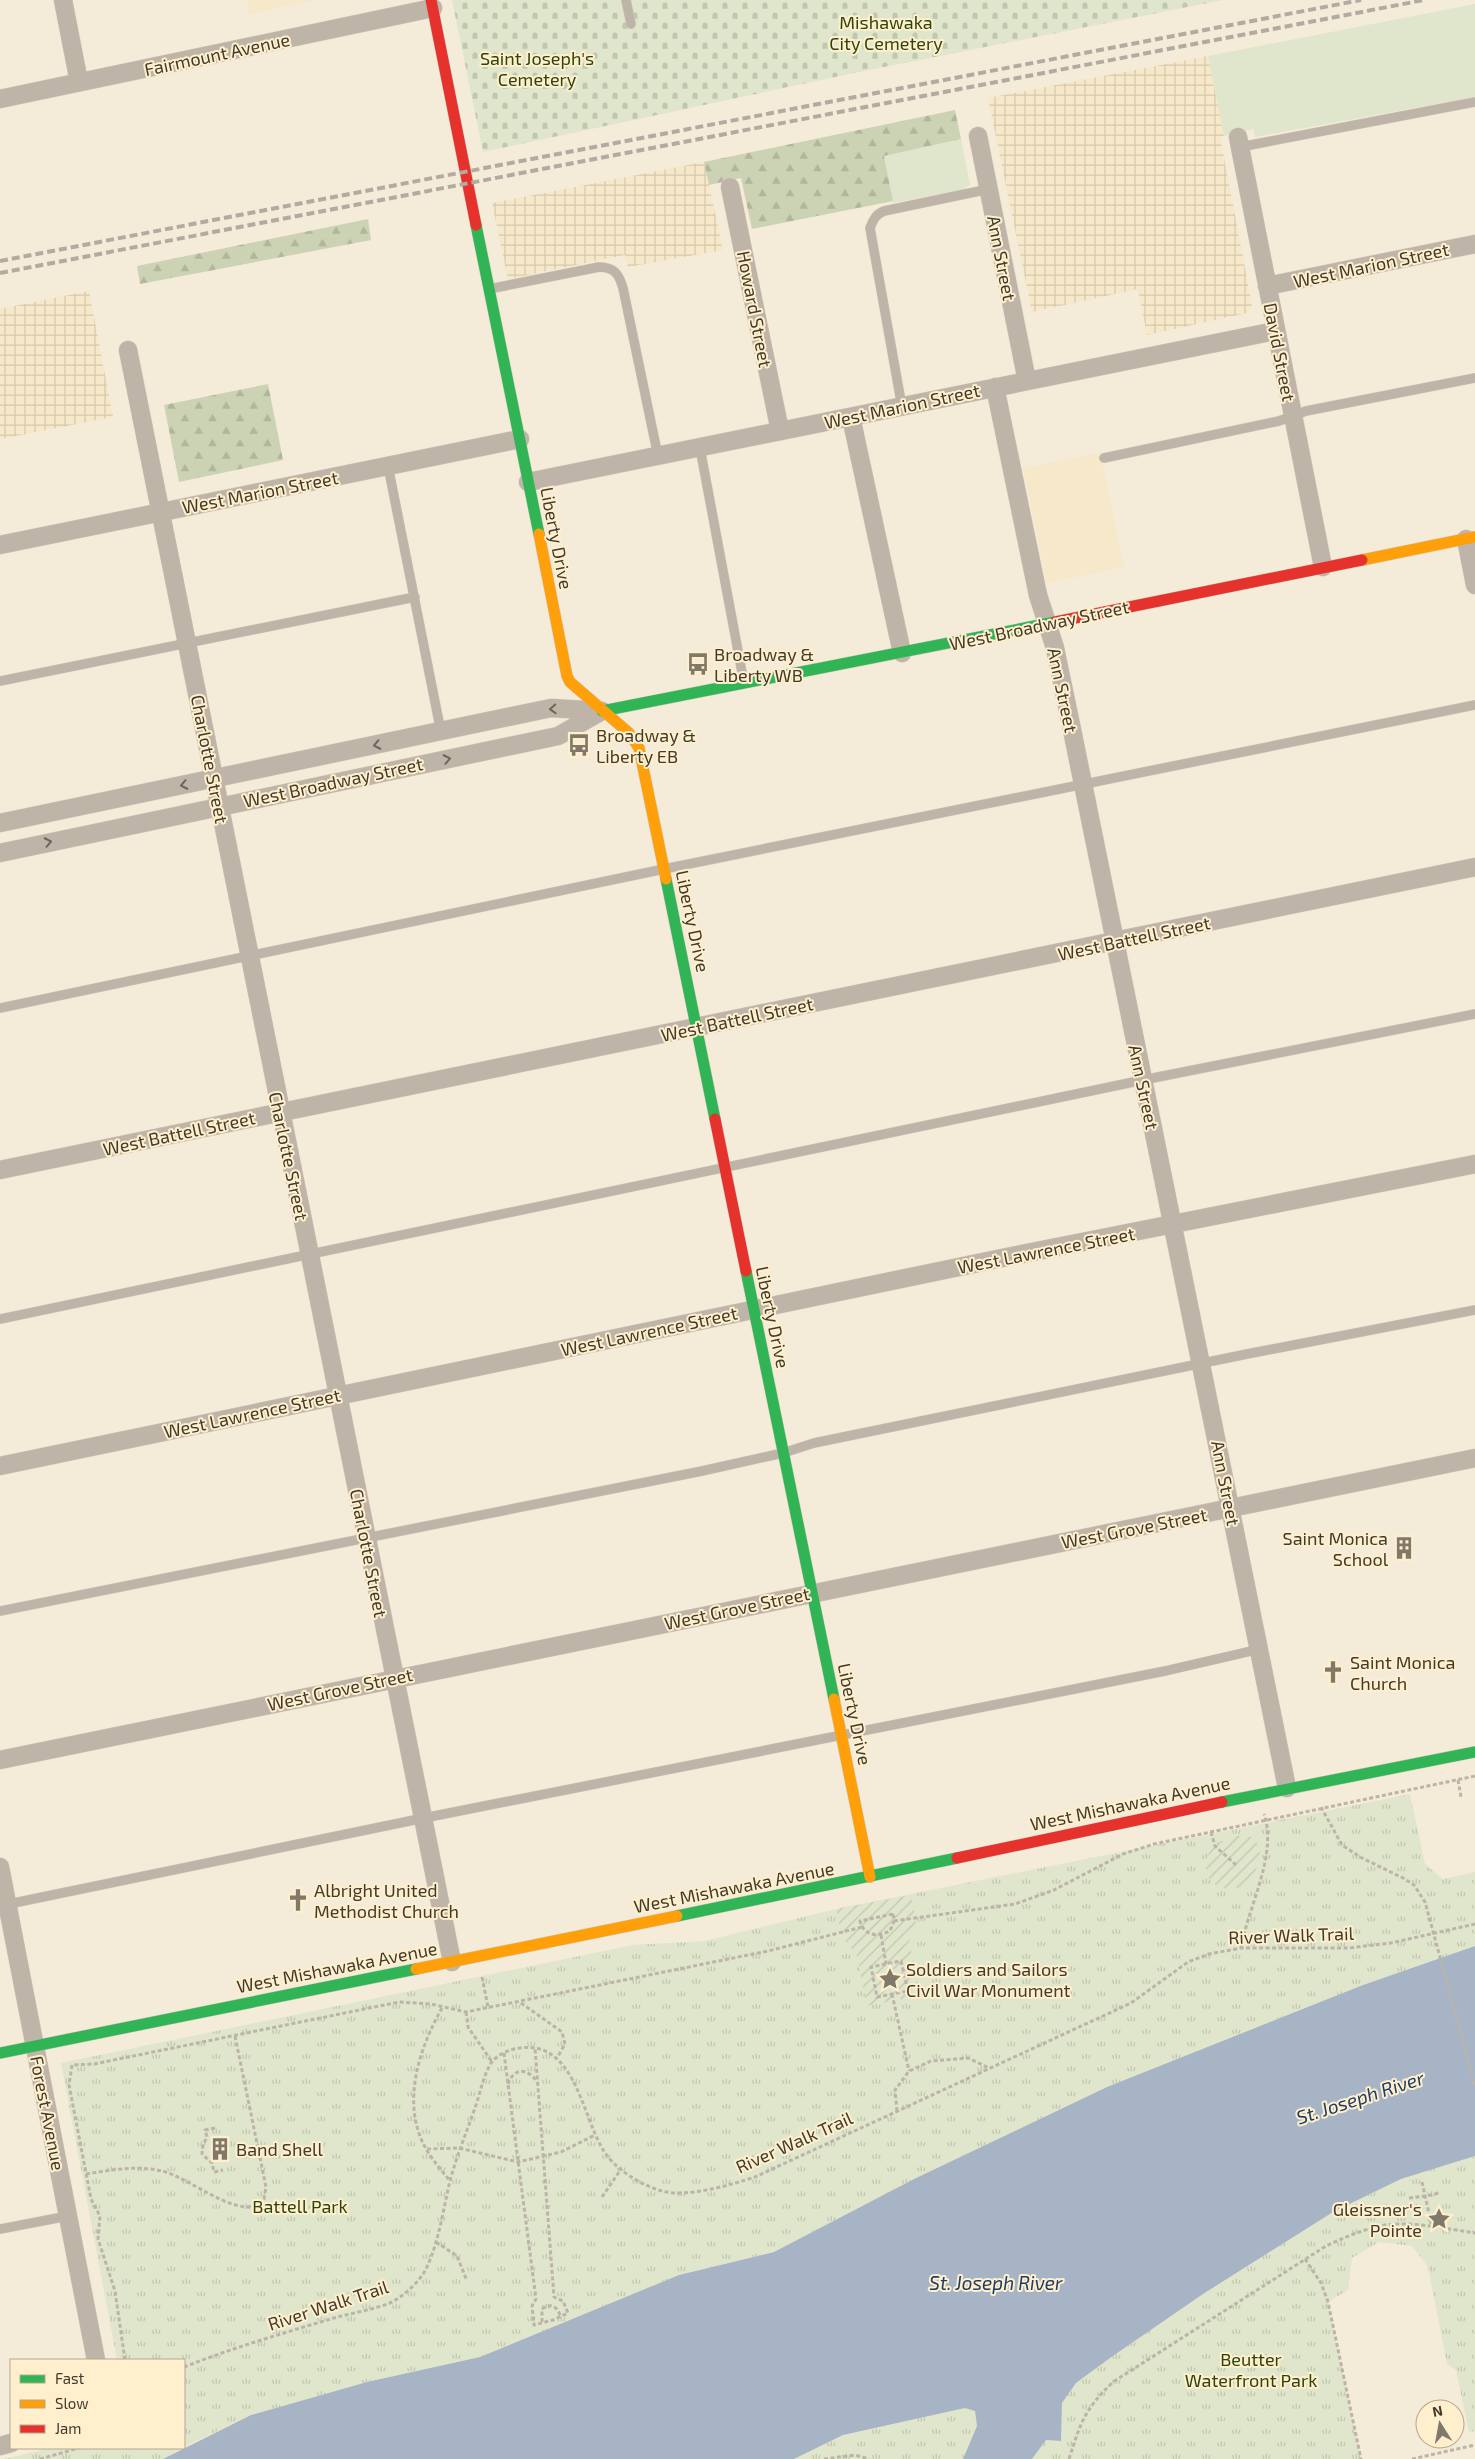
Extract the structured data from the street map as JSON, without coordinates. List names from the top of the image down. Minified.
{"streets":{"street":["Fairmount Avenue","Ann Street","West Marion Street","Howard Street","David Street","Liberty Drive","West Broadway Street","Charlotte Street","West Battell Street","West Lawrence Street","West Grove Street","West Mishawaka Avenue","Forest Avenue"],"path":["River Walk Trail"]},"crossings":[["Fairmount Avenue","Liberty Drive"],["Ann Street","West Marion Street"],["Ann Street","West Broadway Street"],["Ann Street","West Battell Street"],["Ann Street","West Lawrence Street"],["Ann Street","West Grove Street"],["Ann Street","West Mishawaka Avenue"],["West Marion Street","Howard Street"],["West Marion Street","David Street"],["West Marion Street","Liberty Drive"],["West Marion Street","Charlotte Street"],["David Street","West Broadway Street"],["Liberty Drive","West Broadway Street"],["Liberty Drive","West Battell Street"],["Liberty Drive","West Lawrence Street"],["Liberty Drive","West Grove Street"],["Liberty Drive","West Mishawaka Avenue"],["West Broadway Street","Charlotte Street"],["Charlotte Street","West Battell Street"],["Charlotte Street","West Lawrence Street"],["Charlotte Street","West Grove Street"],["Charlotte Street","West Mishawaka Avenue"],["West Mishawaka Avenue","Forest Avenue"]],"water":["St. Joseph River"],"parks":["Mishawaka City Cemetery","Saint Joseph's Cemetery","Battell Park","Beutter Waterfront Park"],"places":{"bus stop":["Broadway & Liberty WB","Broadway & Liberty EB"],"building":["Saint Monica School","Band Shell"],"church":["Saint Monica Church","Albright United Methodist Church"],"place":["Soldiers and Sailors Civil War Monument","Gleissner's Pointe"]},"legend":["Fast","Slow","Jam"],"north":"top"}
